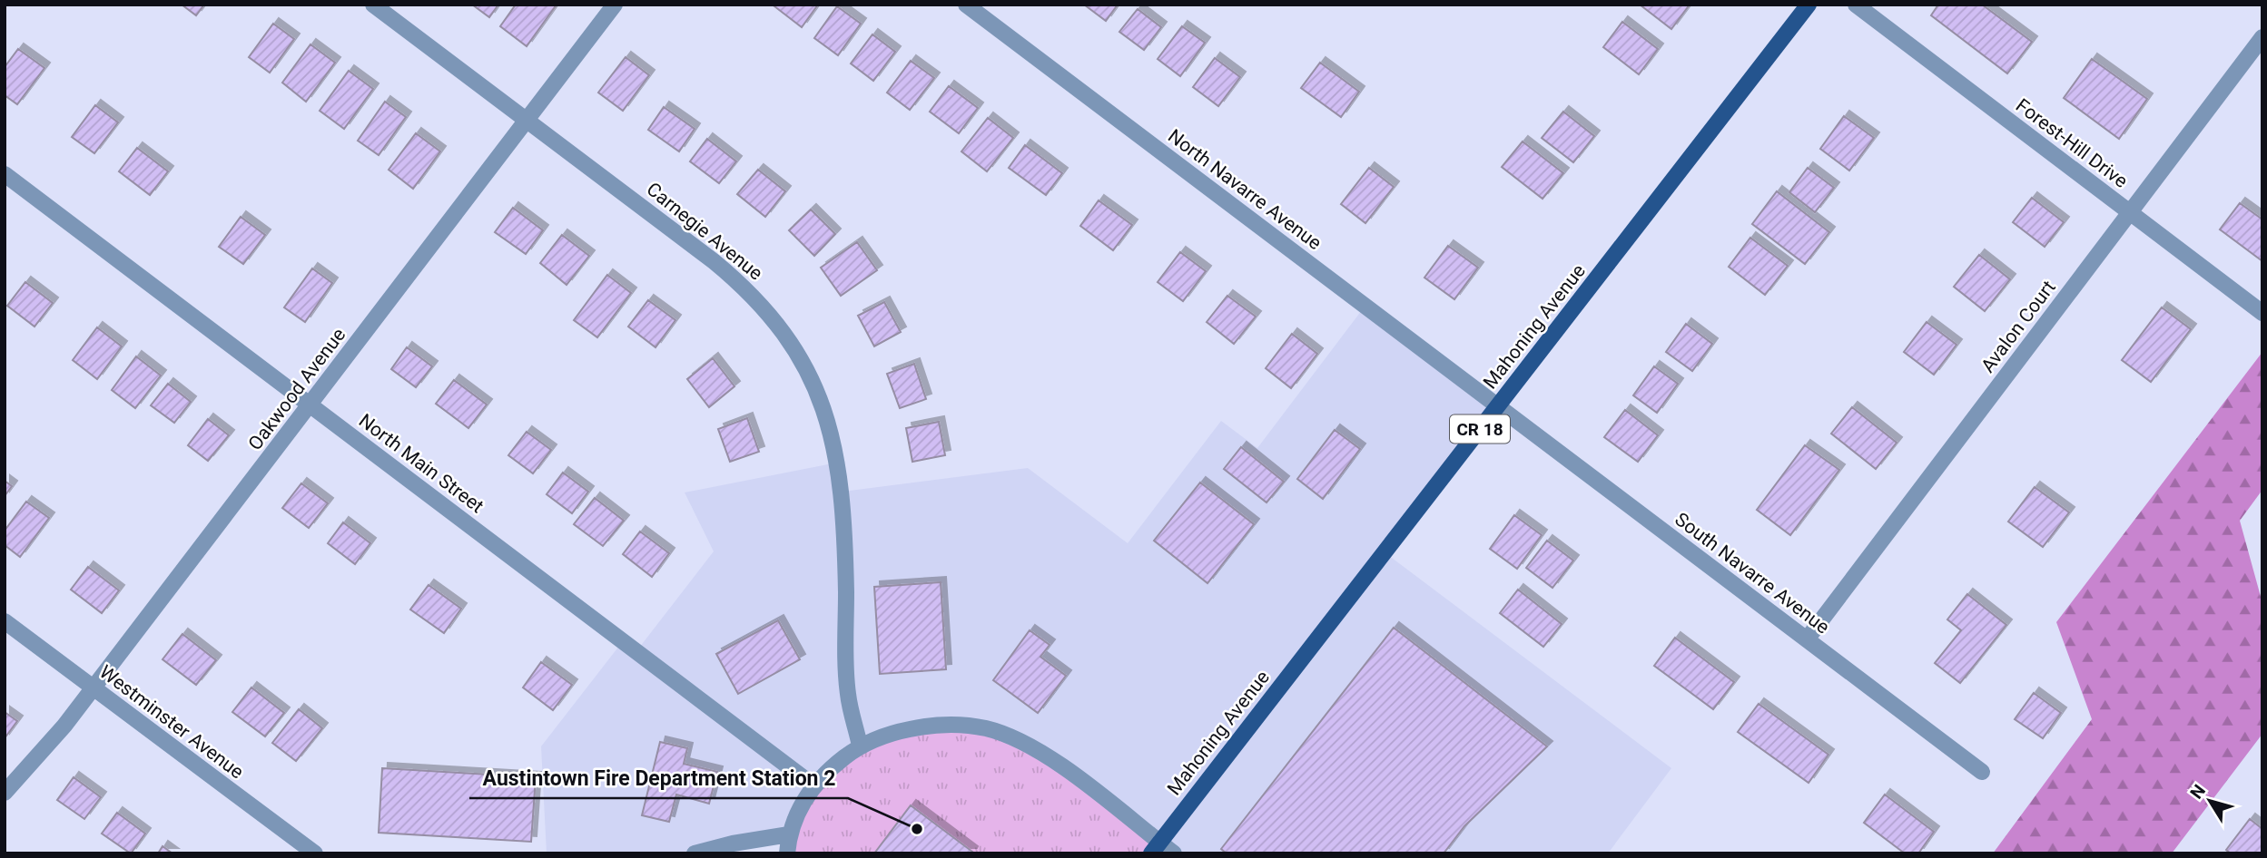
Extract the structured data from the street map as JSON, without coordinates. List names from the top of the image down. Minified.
{"streets":{"main road":["Mahoning Avenue","CR 18"],"street":["Forest-Hill Drive","North Navarre Avenue","Carnegie Avenue","Avalon Court","Oakwood Avenue","North Main Street","South Navarre Avenue","Westminster Avenue"]},"crossings":[["Forest-Hill Drive","Avalon Court"],["North Navarre Avenue","Mahoning Avenue"],["North Navarre Avenue","South Navarre Avenue"],["Carnegie Avenue","Oakwood Avenue"],["Mahoning Avenue","South Navarre Avenue"],["Avalon Court","South Navarre Avenue"],["Oakwood Avenue","North Main Street"],["Oakwood Avenue","Westminster Avenue"]],"places":["Austintown Fire Department Station 2"],"north":"top left"}
